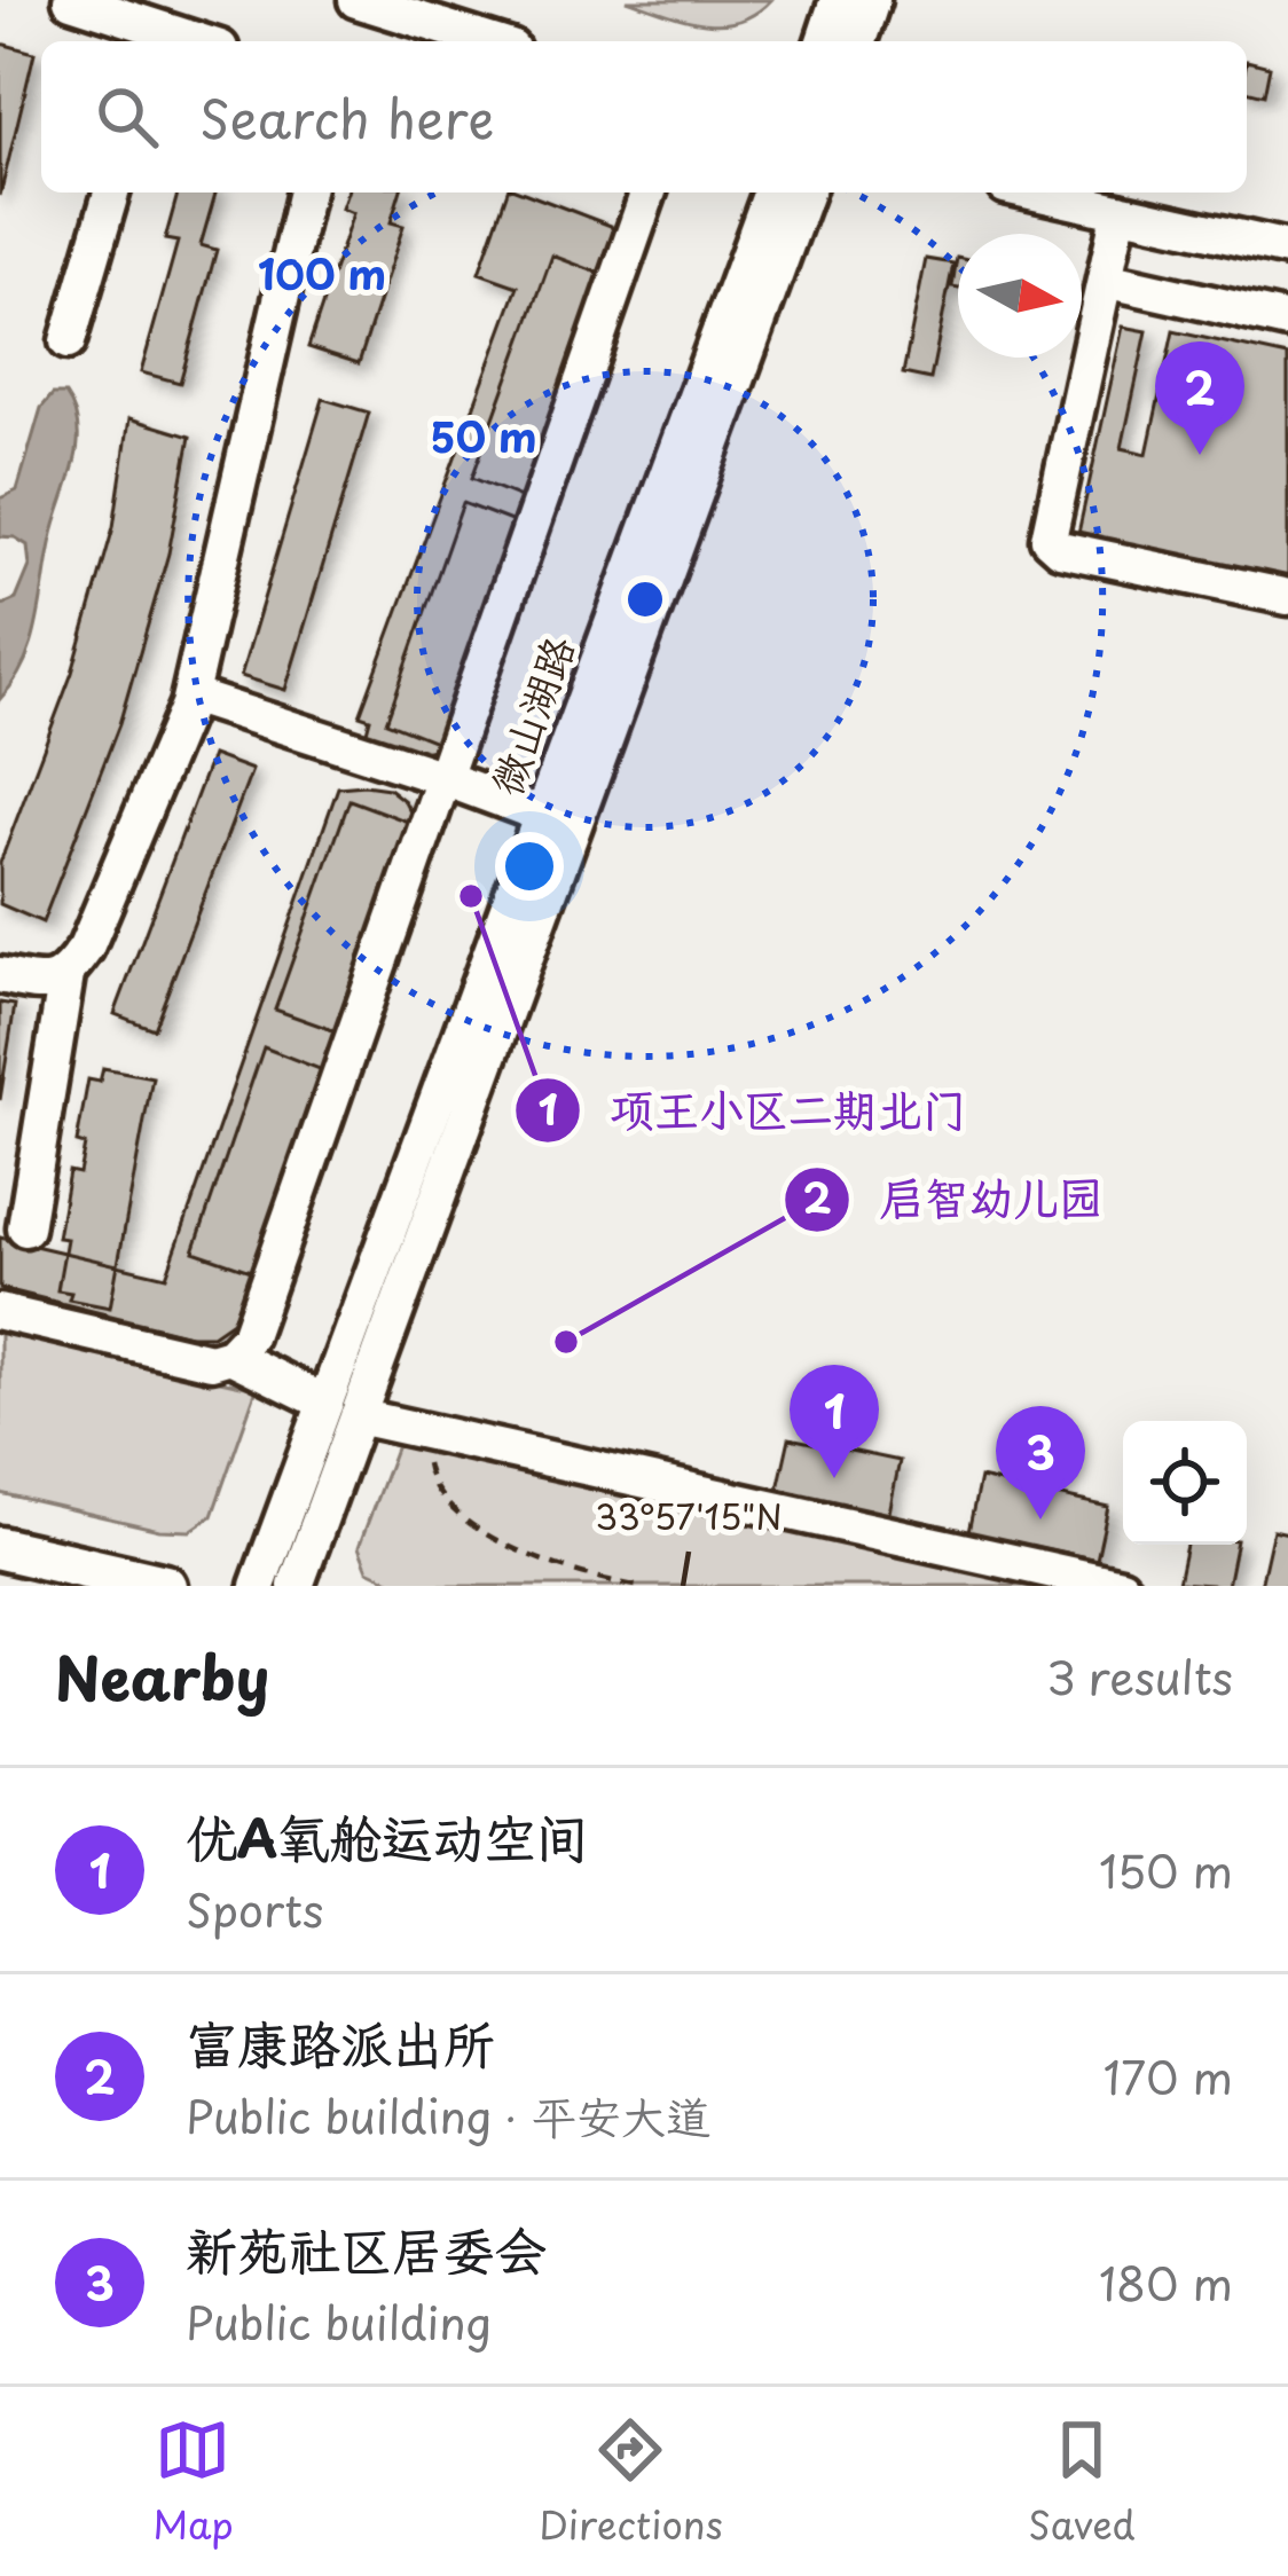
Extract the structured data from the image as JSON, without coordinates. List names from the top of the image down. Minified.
{"streets":{"street":["微山湖路"]},"places":["项王小区二期北门","启智幼儿园"],"north":"right","page":{"search":"Search here","pins":["2","1","3"],"heading":["Nearby","3 results"],"list":[{"mark":"1","name":"优A氧舱运动空间","note":"Sports","value":"150 m"},{"mark":"2","name":"富康路派出所","note":"Public building · 平安大道","value":"170 m"},{"mark":"3","name":"新苑社区居委会","note":"Public building","value":"180 m"}],"nav":["Map","Directions","Saved"]},"coordinates":["33°57'15\"N"],"rings":["100 m","50 m"]}
